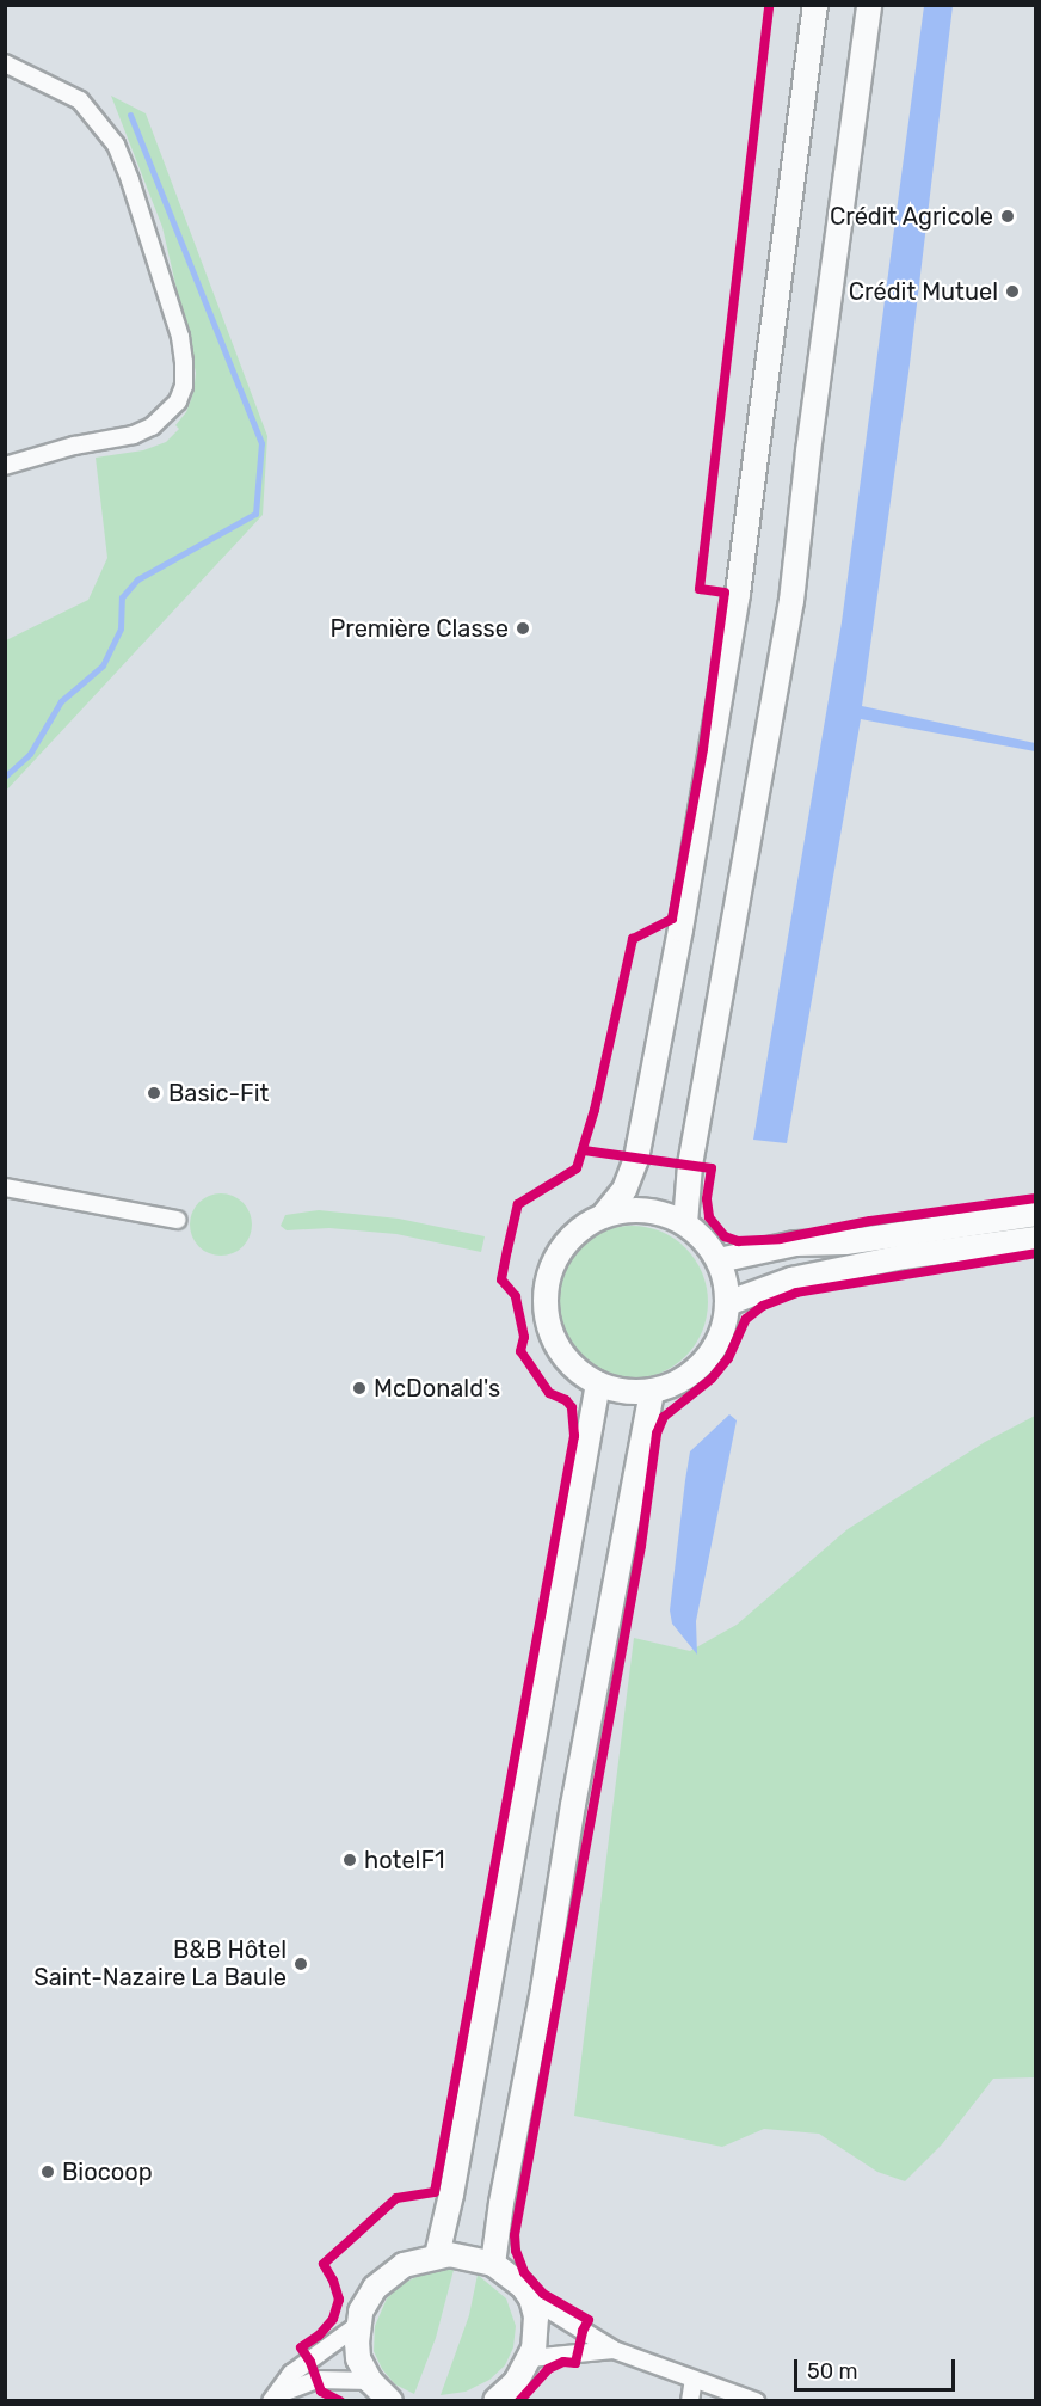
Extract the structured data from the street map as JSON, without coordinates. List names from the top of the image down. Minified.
{"places":["Crédit Agricole","Crédit Mutuel","Première Classe","Basic-Fit","McDonald's","hotelF1","B&B Hôtel Saint-Nazaire La Baule","Biocoop"],"scale_bar":"50 m"}
